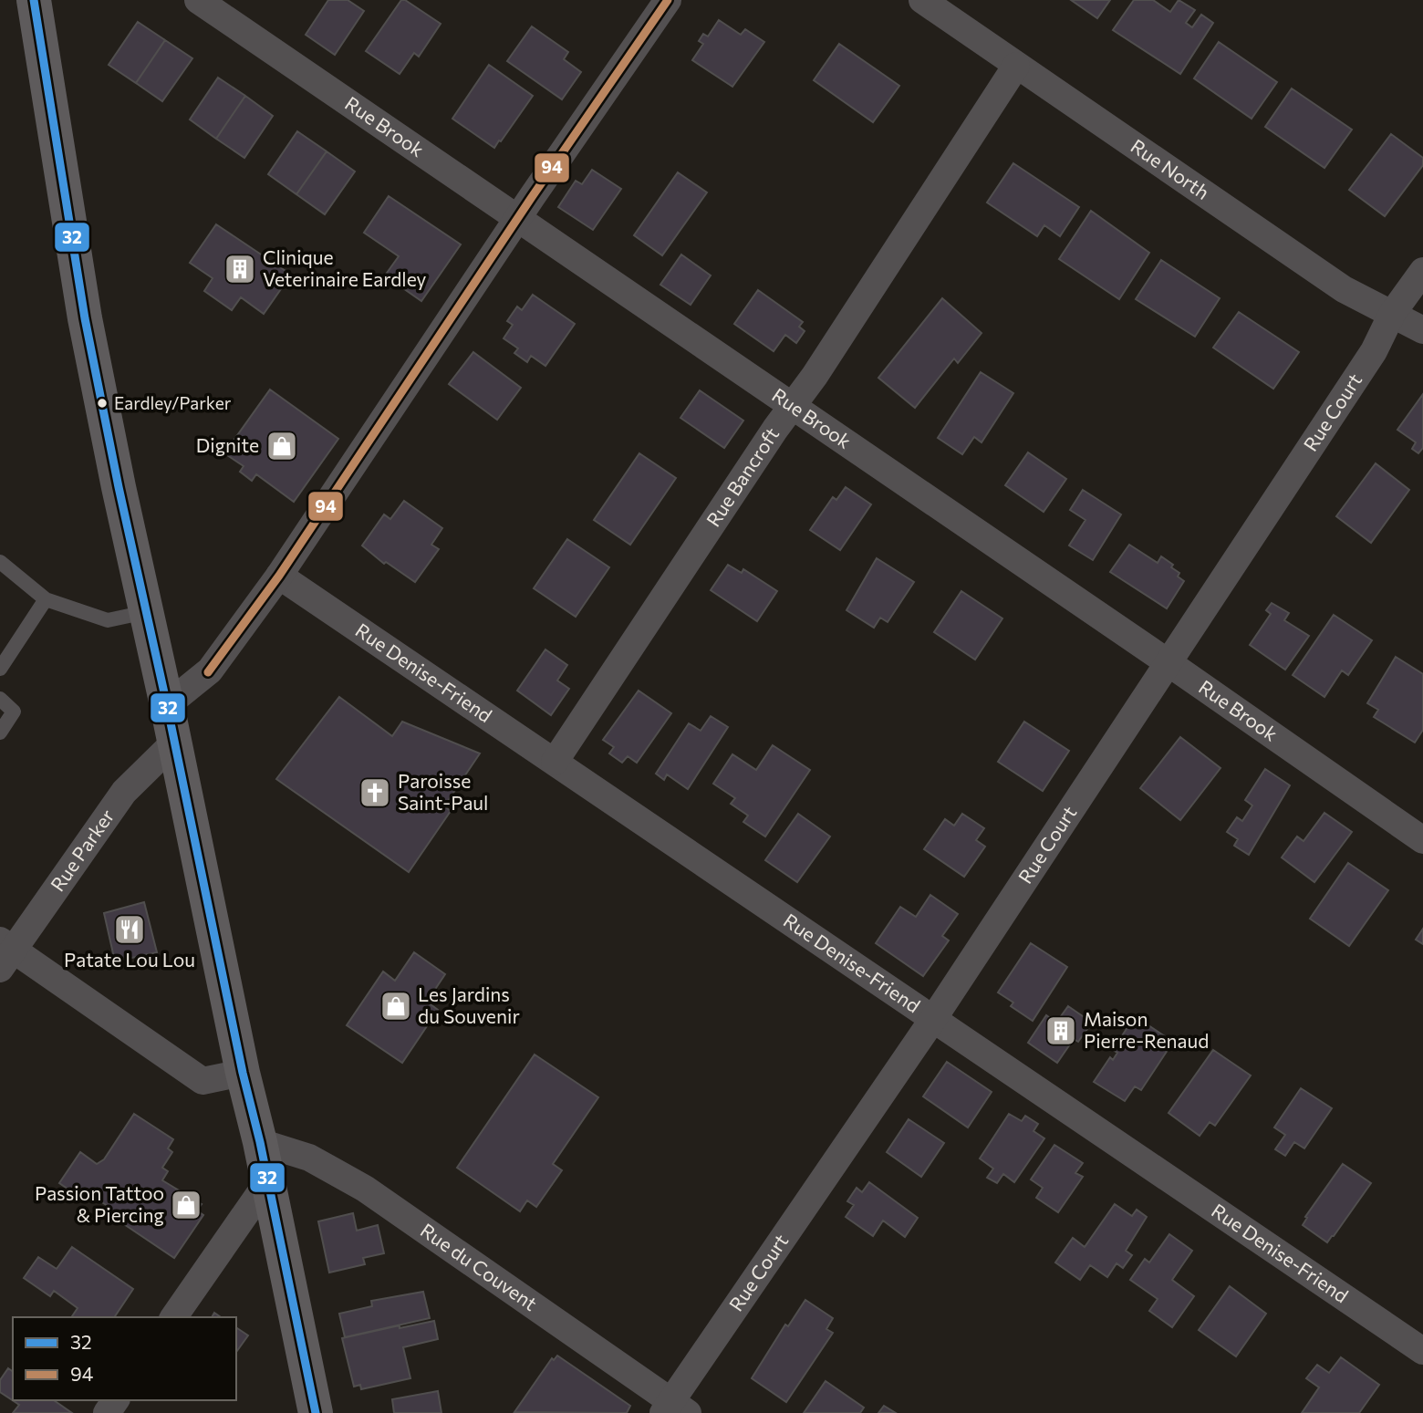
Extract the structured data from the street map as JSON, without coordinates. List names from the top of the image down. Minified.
{"streets":{"street":["Rue Brook","Rue North","Rue Court","Rue Bancroft","Rue Denise-Friend","Rue Parker","Rue du Couvent"]},"crossings":[["Rue Brook","Rue Court"],["Rue Brook","Rue Bancroft"],["Rue North","Rue Court"],["Rue North","Rue Bancroft"],["Rue Court","Rue Denise-Friend"],["Rue Court","Rue du Couvent"],["Rue Bancroft","Rue Denise-Friend"]],"places":{"building":["Clinique Veterinaire Eardley","Maison Pierre-Renaud"],"other":["Eardley/Parker"],"shop":["Dignite","Les Jardins du Souvenir","Passion Tattoo & Piercing"],"church":["Paroisse Saint-Paul"],"restaurant":["Patate Lou Lou"]},"lines":["transit line 32","transit line 94"],"legend":["32","94"]}
